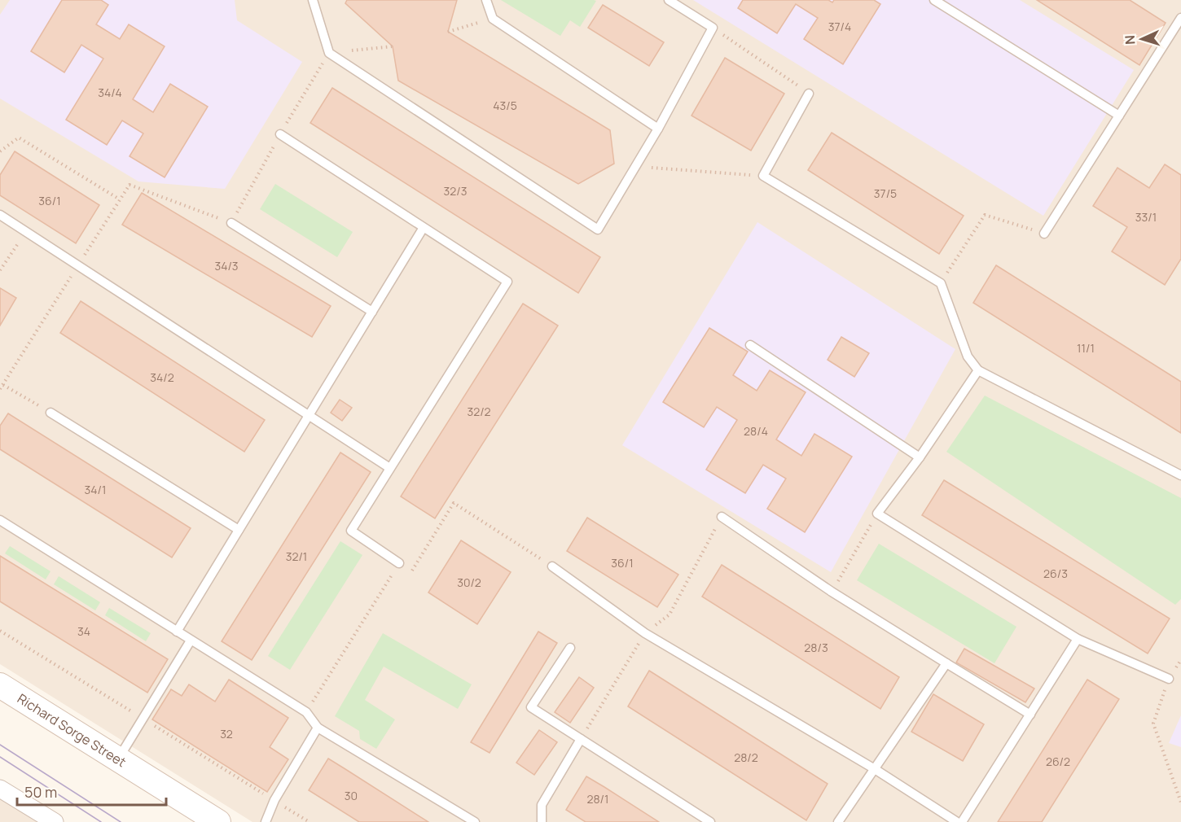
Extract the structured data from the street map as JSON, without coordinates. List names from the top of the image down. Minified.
{"streets":{"main road":["Richard Sorge Street"]},"house_numbers":["37/4","34/4","43/5","32/3","37/5","36/1","33/1","34/3","11/1","34/2","32/2","28/4","34/1","32/1","36/1","26/3","30/2","34","28/3","32","28/2","26/2","30","28/1"],"scale_bar":"50 m","north":"left"}
